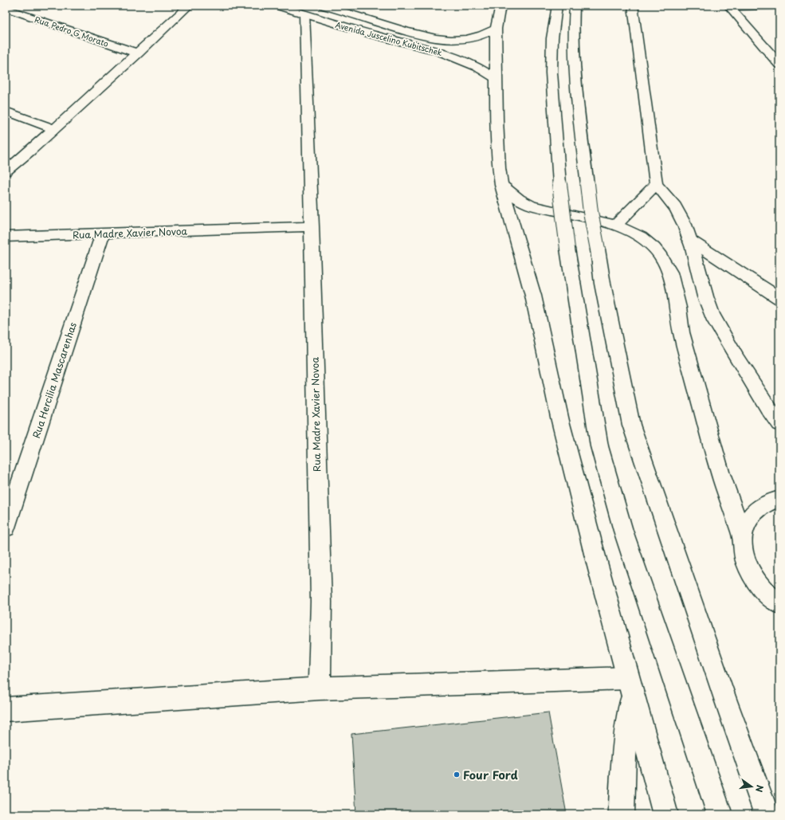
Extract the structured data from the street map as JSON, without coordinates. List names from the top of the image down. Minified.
{"streets":{"main road":["Rua Pedro G Morato","Avenida Juscelino Kubitschek","Rua Madre Xavier Novoa","Rua Hercilia Mascarenhas"]},"crossings":[["Avenida Juscelino Kubitschek","Rua Madre Xavier Novoa"],["Rua Madre Xavier Novoa","Rua Hercilia Mascarenhas"]],"places":["Four Ford"],"north":"right"}
